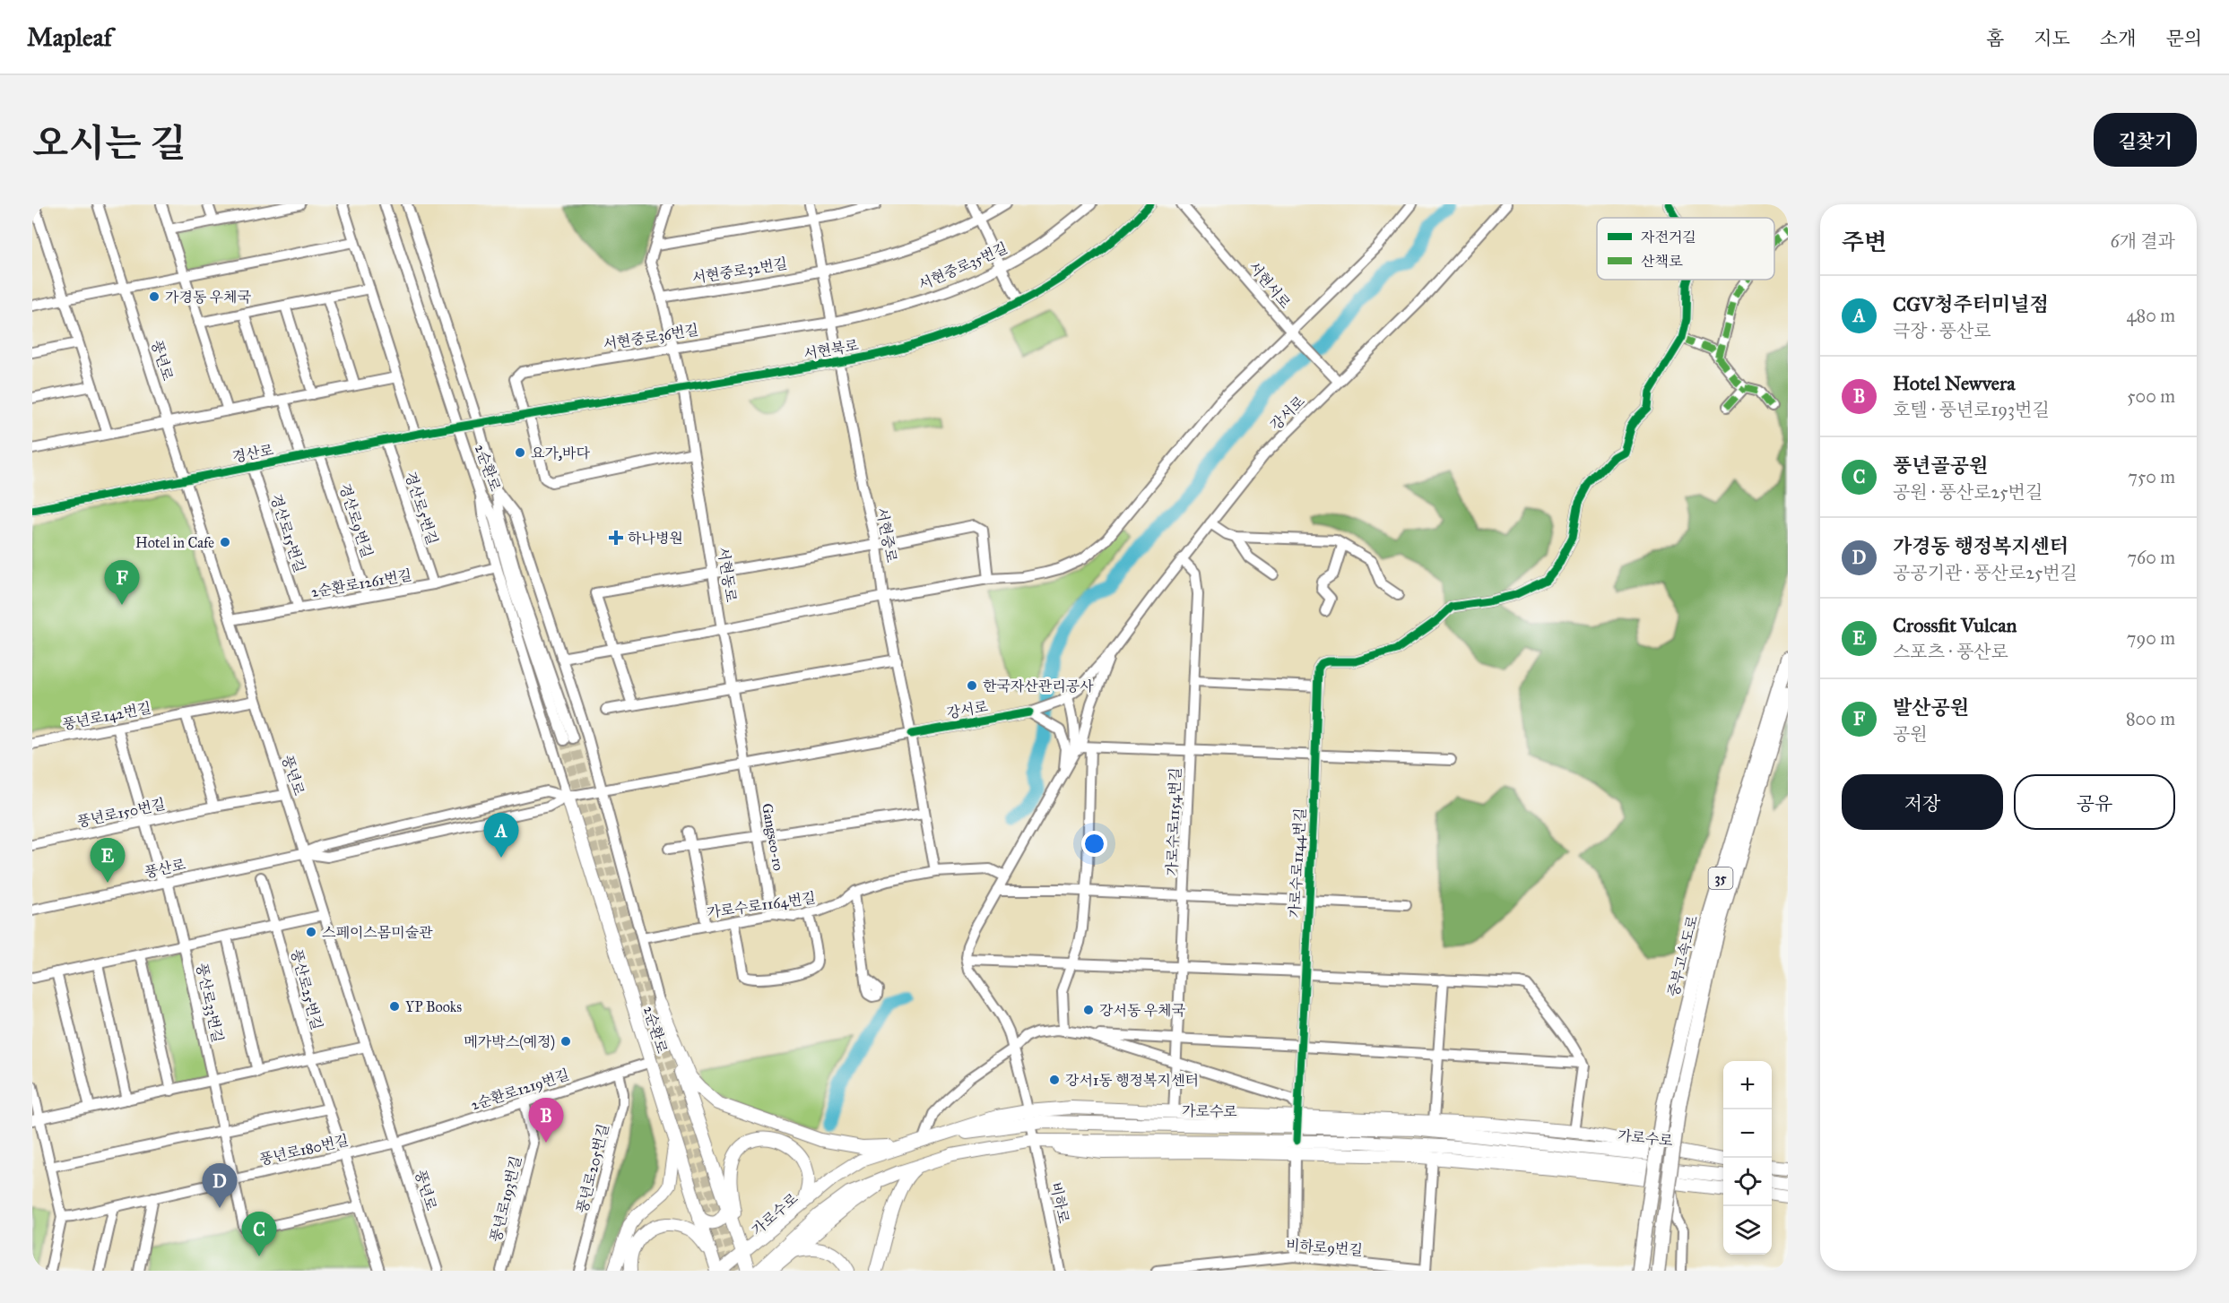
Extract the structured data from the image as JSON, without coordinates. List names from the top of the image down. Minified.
{"streets":{"highway":["35","중부고속도로"],"main road":["2순환로","가로수로"],"street":["서현중로35번길","서현중로32번길","서현서로","서현중로36번길","서현북로","풍년로","강서로","경산로","경산로5번길","경산로9번길","경산로15번길","서현중로","서현동로","2순환로1261번길","풍년로142번길","풍년로150번길","가로수로1154번길","Gangseo-ro","가로수로1144번길","풍산로","가로수로1164번길","풍산로25번길","풍산로33번길","2순환로1219번길","풍년로180번길","풍년로205번길","풍년로193번길","비하로","비하로9번길"]},"crossings":[["서현중로35번길","서현중로36번길"],["서현중로35번길","서현중로"],["서현중로32번길","서현중로"],["서현중로32번길","서현동로"],["서현서로","강서로"],["서현중로36번길","서현북로"],["서현중로36번길","서현중로"],["서현중로36번길","서현동로"],["서현북로","경산로"],["서현북로","2순환로"],["서현북로","서현중로"],["서현북로","서현동로"],["풍년로","경산로"],["풍년로","2순환로1261번길"],["풍년로","풍년로142번길"],["풍년로","풍년로150번길"],["풍년로","풍산로"],["풍년로","2순환로1219번길"],["풍년로","풍년로180번길"],["강서로","서현중로"],["강서로","서현동로"],["강서로","가로수로1154번길"],["강서로","Gangseo-ro"],["강서로","풍산로"],["경산로","2순환로"],["경산로","경산로5번길"],["경산로","경산로9번길"],["경산로","경산로15번길"],["2순환로","풍산로"],["2순환로","2순환로1219번길"],["2순환로","가로수로"],["경산로5번길","2순환로1261번길"],["경산로9번길","2순환로1261번길"],["경산로15번길","2순환로1261번길"],["서현중로","가로수로1164번길"],["서현동로","Gangseo-ro"],["풍년로142번길","풍산로33번길"],["풍년로150번길","풍산로33번길"],["가로수로1154번길","가로수로1144번길"],["Gangseo-ro","가로수로1164번길"],["가로수로1144번길","가로수로"],["풍산로","풍산로33번길"],["풍산로25번길","풍년로180번길"],["풍산로33번길","풍년로180번길"],["2순환로1219번길","풍년로180번길"],["2순환로1219번길","풍년로205번길"],["2순환로1219번길","풍년로193번길"],["가로수로","비하로"]],"places":{"other":["가경동 우체국","요가,바다","Hotel in Cafe","한국자산관리공사","스페이스몸미술관","YP Books","강서동 우체국","메가박스(예정)","강서1동 행정복지센터"],"health":["하나병원"]},"legend":["자전거길","산책로"],"page":{"header":"Mapleaf","nav":["홈","지도","소개","문의"],"title":"오시는 길","buttons":["길찾기",["저장","공유"]],"heading":["주변","6개 결과"],"list":[{"mark":"A","name":"CGV청주터미널점","note":"극장 · 풍산로","value":"480 m"},{"mark":"B","name":"Hotel Newvera","note":"호텔 · 풍년로193번길","value":"500 m"},{"mark":"C","name":"풍년골공원","note":"공원 · 풍산로25번길","value":"750 m"},{"mark":"D","name":"가경동 행정복지센터","note":"공공기관 · 풍산로25번길","value":"760 m"},{"mark":"E","name":"Crossfit Vulcan","note":"스포츠 · 풍산로","value":"790 m"},{"mark":"F","name":"발산공원","note":"공원","value":"800 m"}],"pins":["F","A","E","B","D","C"],"map_buttons":["+","−"]}}
